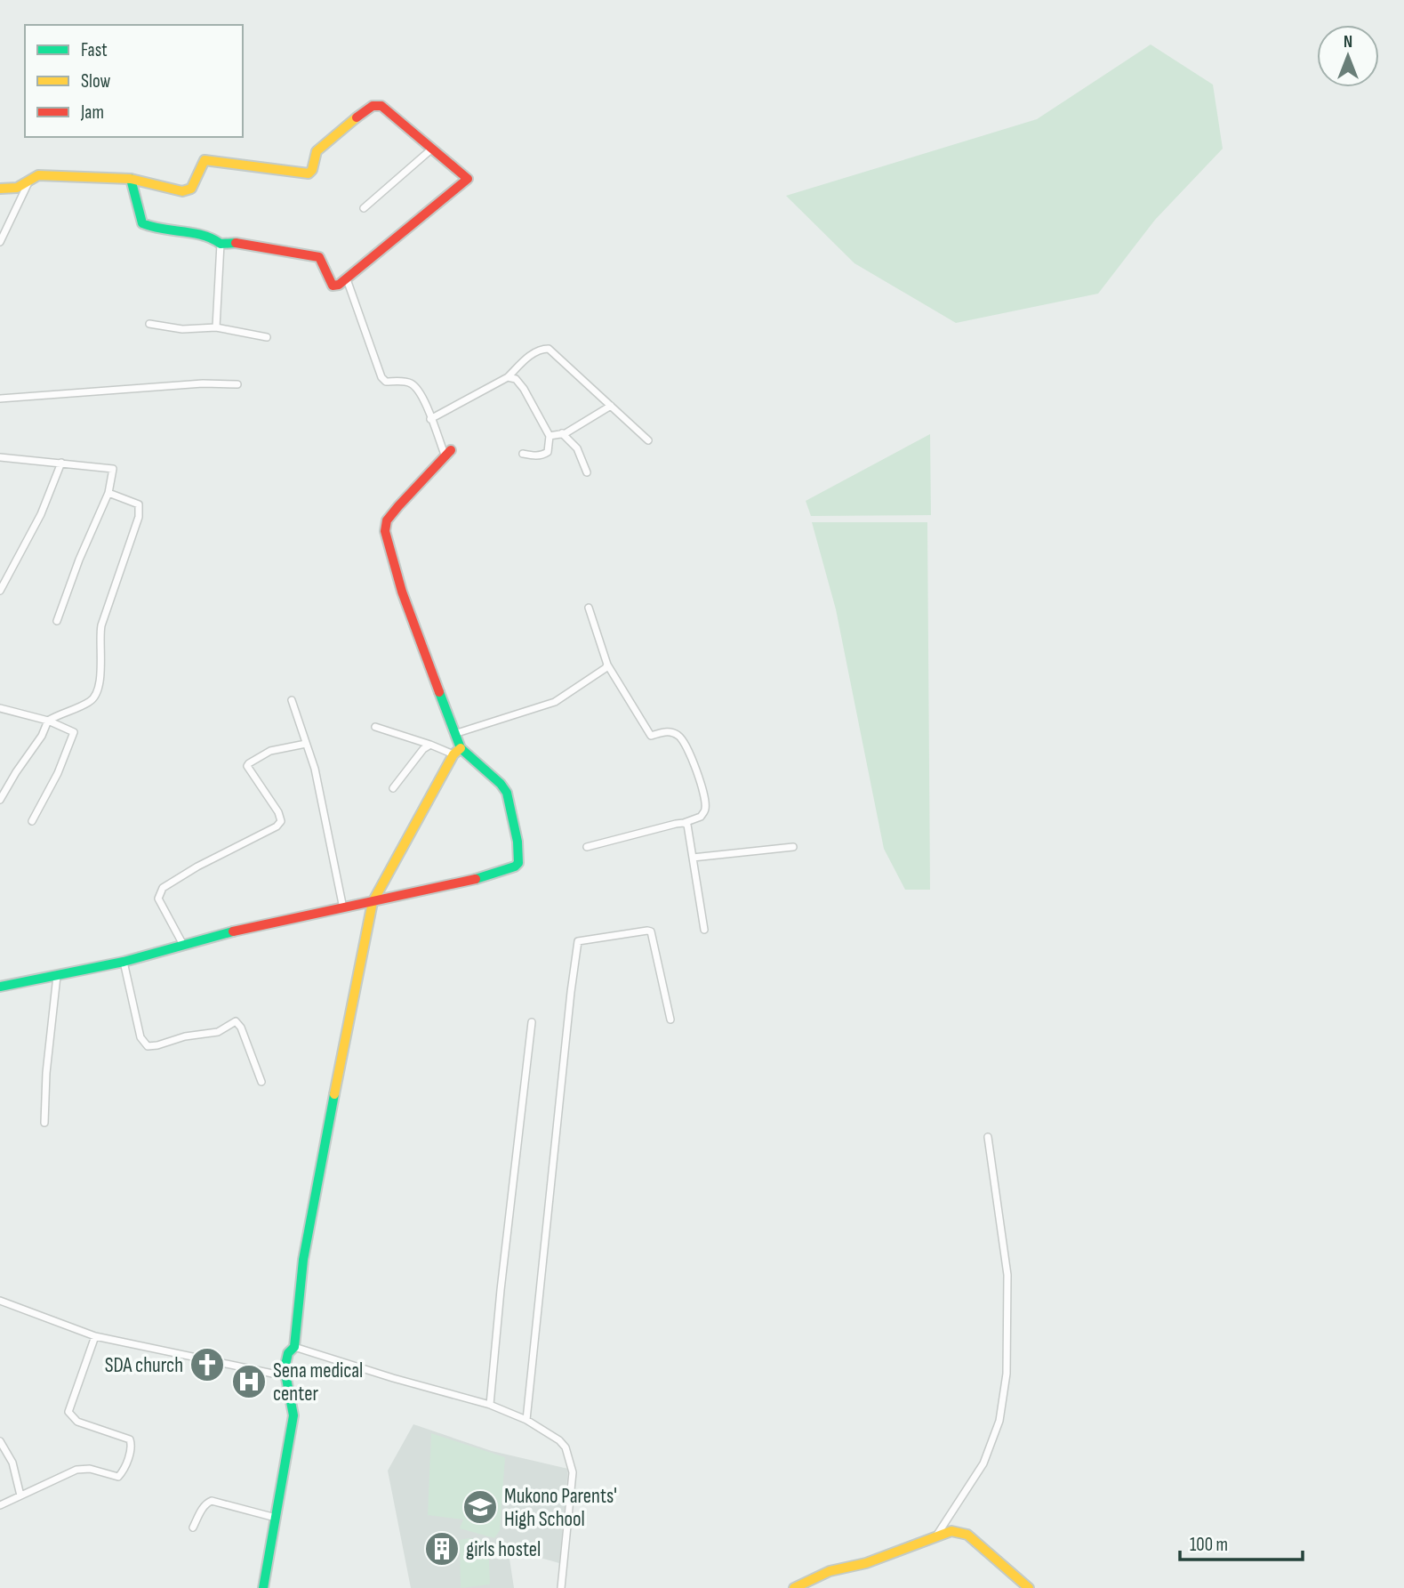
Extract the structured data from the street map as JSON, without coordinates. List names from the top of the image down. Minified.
{"places":{"church":["SDA church"],"hospital":["Sena medical center"],"school or university":["Mukono Parents' High School"],"building":["girls hostel"]},"legend":["Fast","Slow","Jam"],"scale_bar":"100 m","north":"top"}
